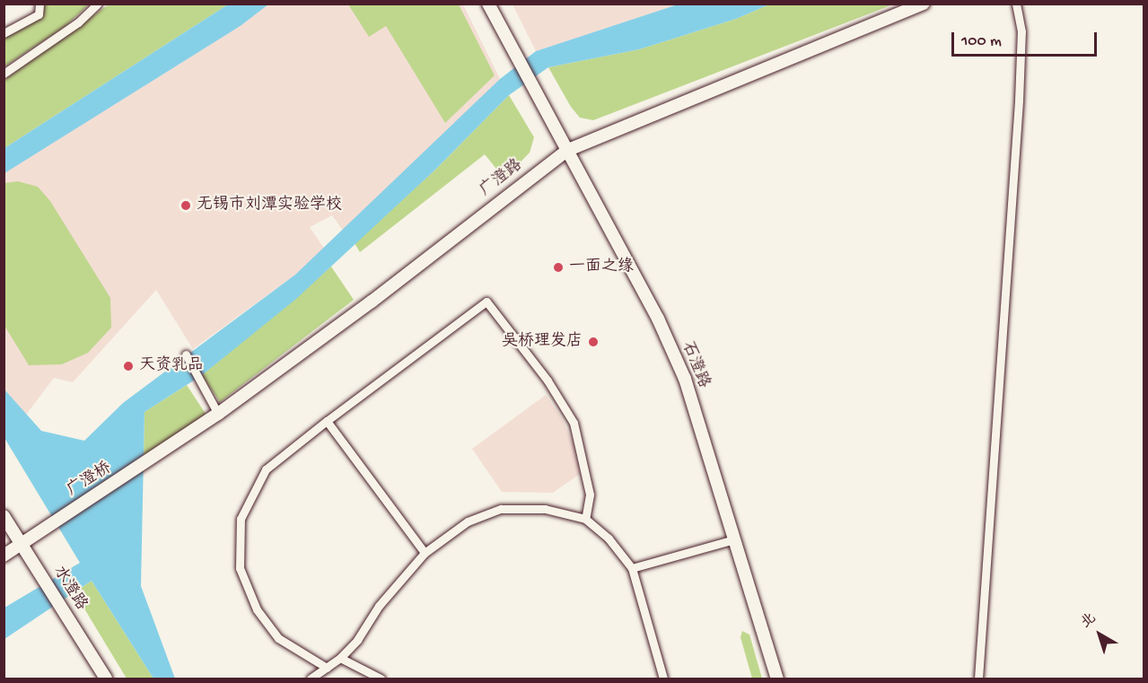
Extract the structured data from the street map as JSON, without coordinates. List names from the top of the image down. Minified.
{"streets":{"street":["广澄路","石澄路","广澄桥","水澄路"]},"crossings":[["广澄路","石澄路"],["广澄路","广澄桥"],["广澄桥","水澄路"]],"places":["无锡市刘潭实验学校","一面之缘","吴桥理发店","天资乳品"],"scale_bar":"100 m","north":"top left"}
